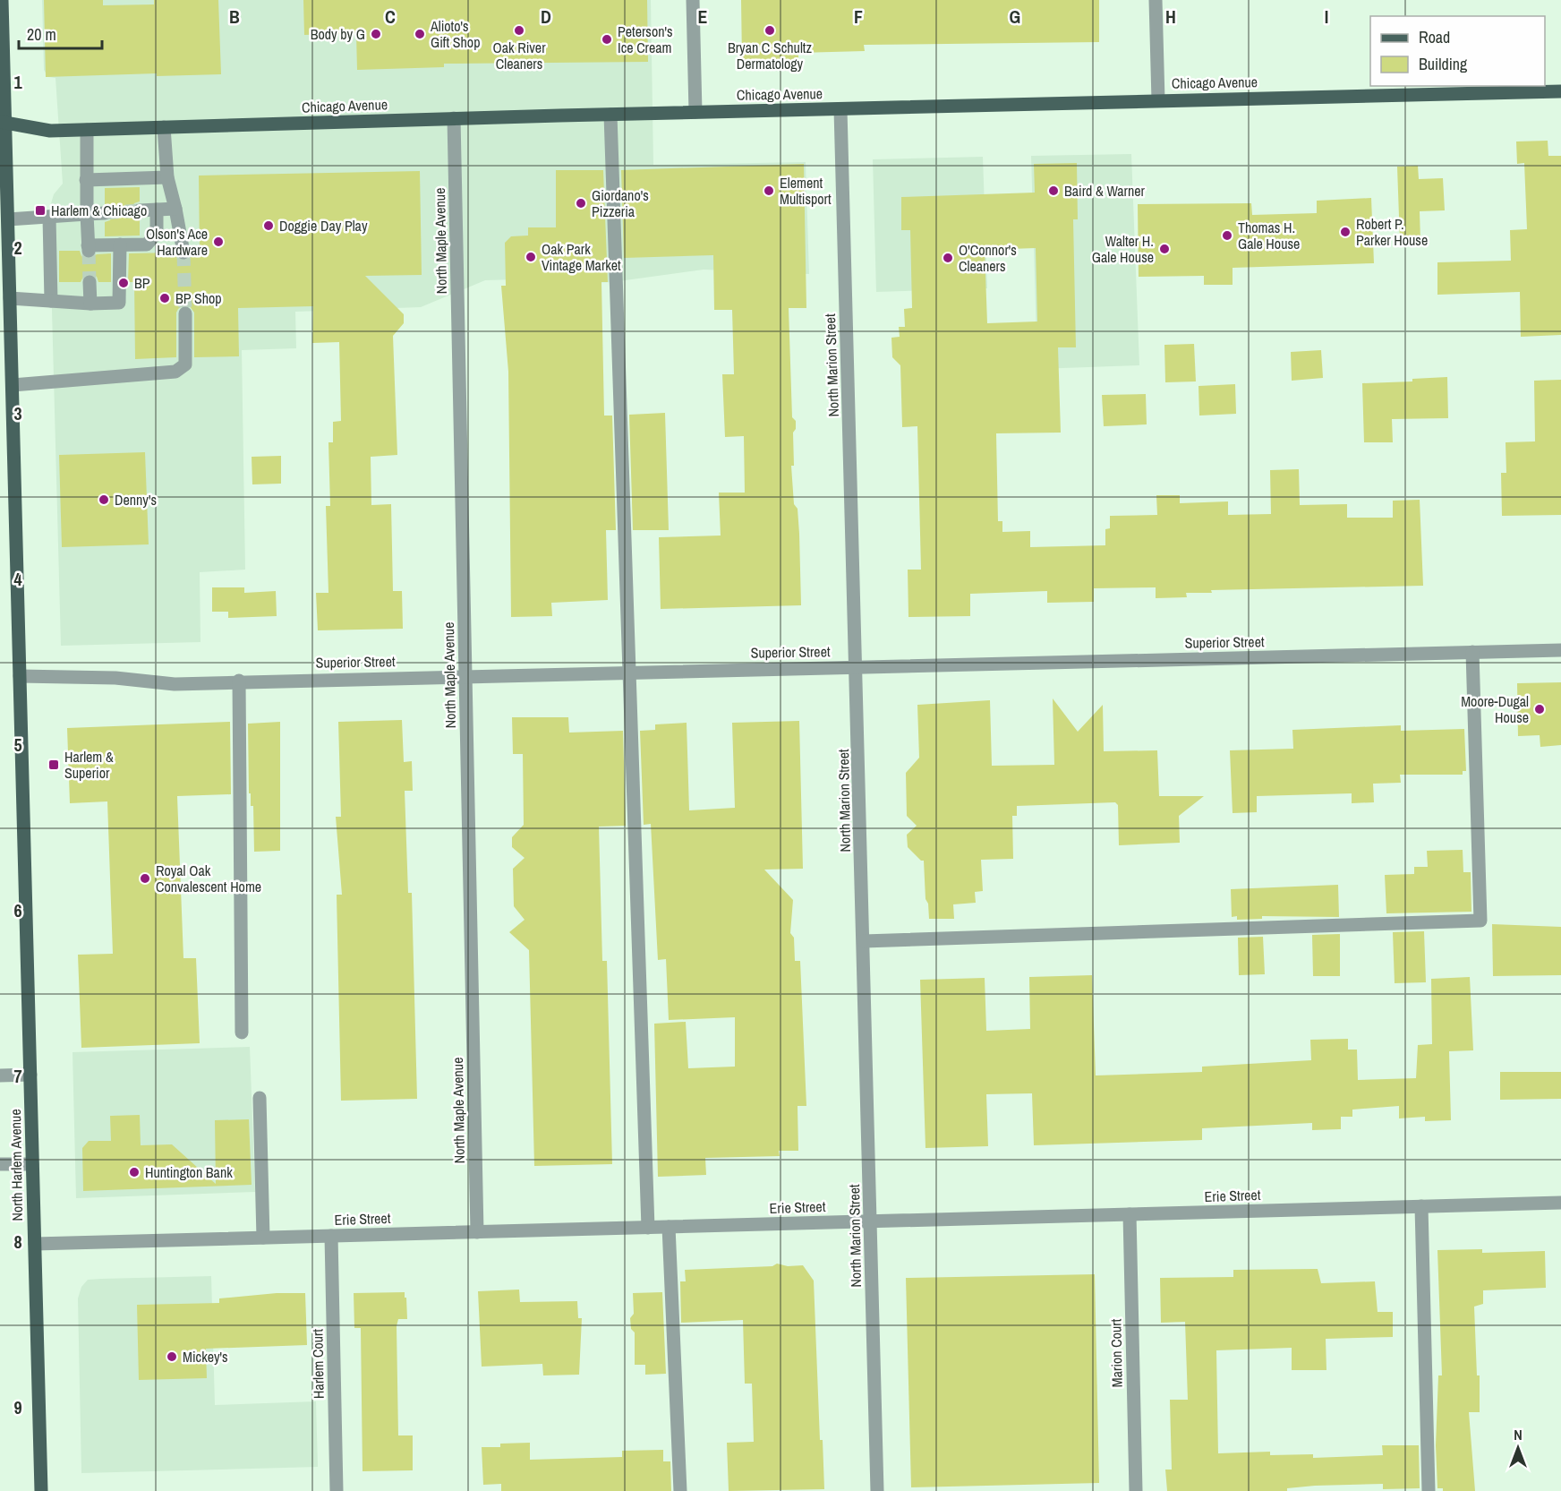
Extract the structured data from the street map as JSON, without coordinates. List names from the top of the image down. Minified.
{"streets":{"main road":["Chicago Avenue","North Harlem Avenue"],"street":["North Maple Avenue","North Marion Street","Superior Street","Erie Street","Marion Court","Harlem Court"]},"crossings":[["Chicago Avenue","North Maple Avenue"],["Chicago Avenue","North Marion Street"],["Chicago Avenue","North Harlem Avenue"],["North Maple Avenue","Superior Street"],["North Maple Avenue","Erie Street"],["North Marion Street","Superior Street"],["North Marion Street","Erie Street"],["Superior Street","North Harlem Avenue"],["North Harlem Avenue","Erie Street"],["Erie Street","Marion Court"],["Erie Street","Harlem Court"]],"places":{"other":["Oak River Cleaners","Bryan C Schultz Dermatology","Body by G","Alioto's Gift Shop","Peterson's Ice Cream","Element Multisport","Baird & Warner","Giordano's Pizzeria","Doggie Day Play","Robert P. Parker House","Thomas H. Gale House","Olson's Ace Hardware","Walter H. Gale House","Oak Park Vintage Market","O'Connor's Cleaners","BP","BP Shop","Denny's","Moore-Dugal House","Royal Oak Convalescent Home","Huntington Bank","Mickey's"],"transit":["Harlem & Chicago","Harlem & Superior"]},"legend":["Road","Building"],"scale_bar":"20 m","north":"top","grid":{"columns":["B","C","D","E","F","G","H","I"],"rows":["1","2","3","4","5","6","7","8","9"]}}
